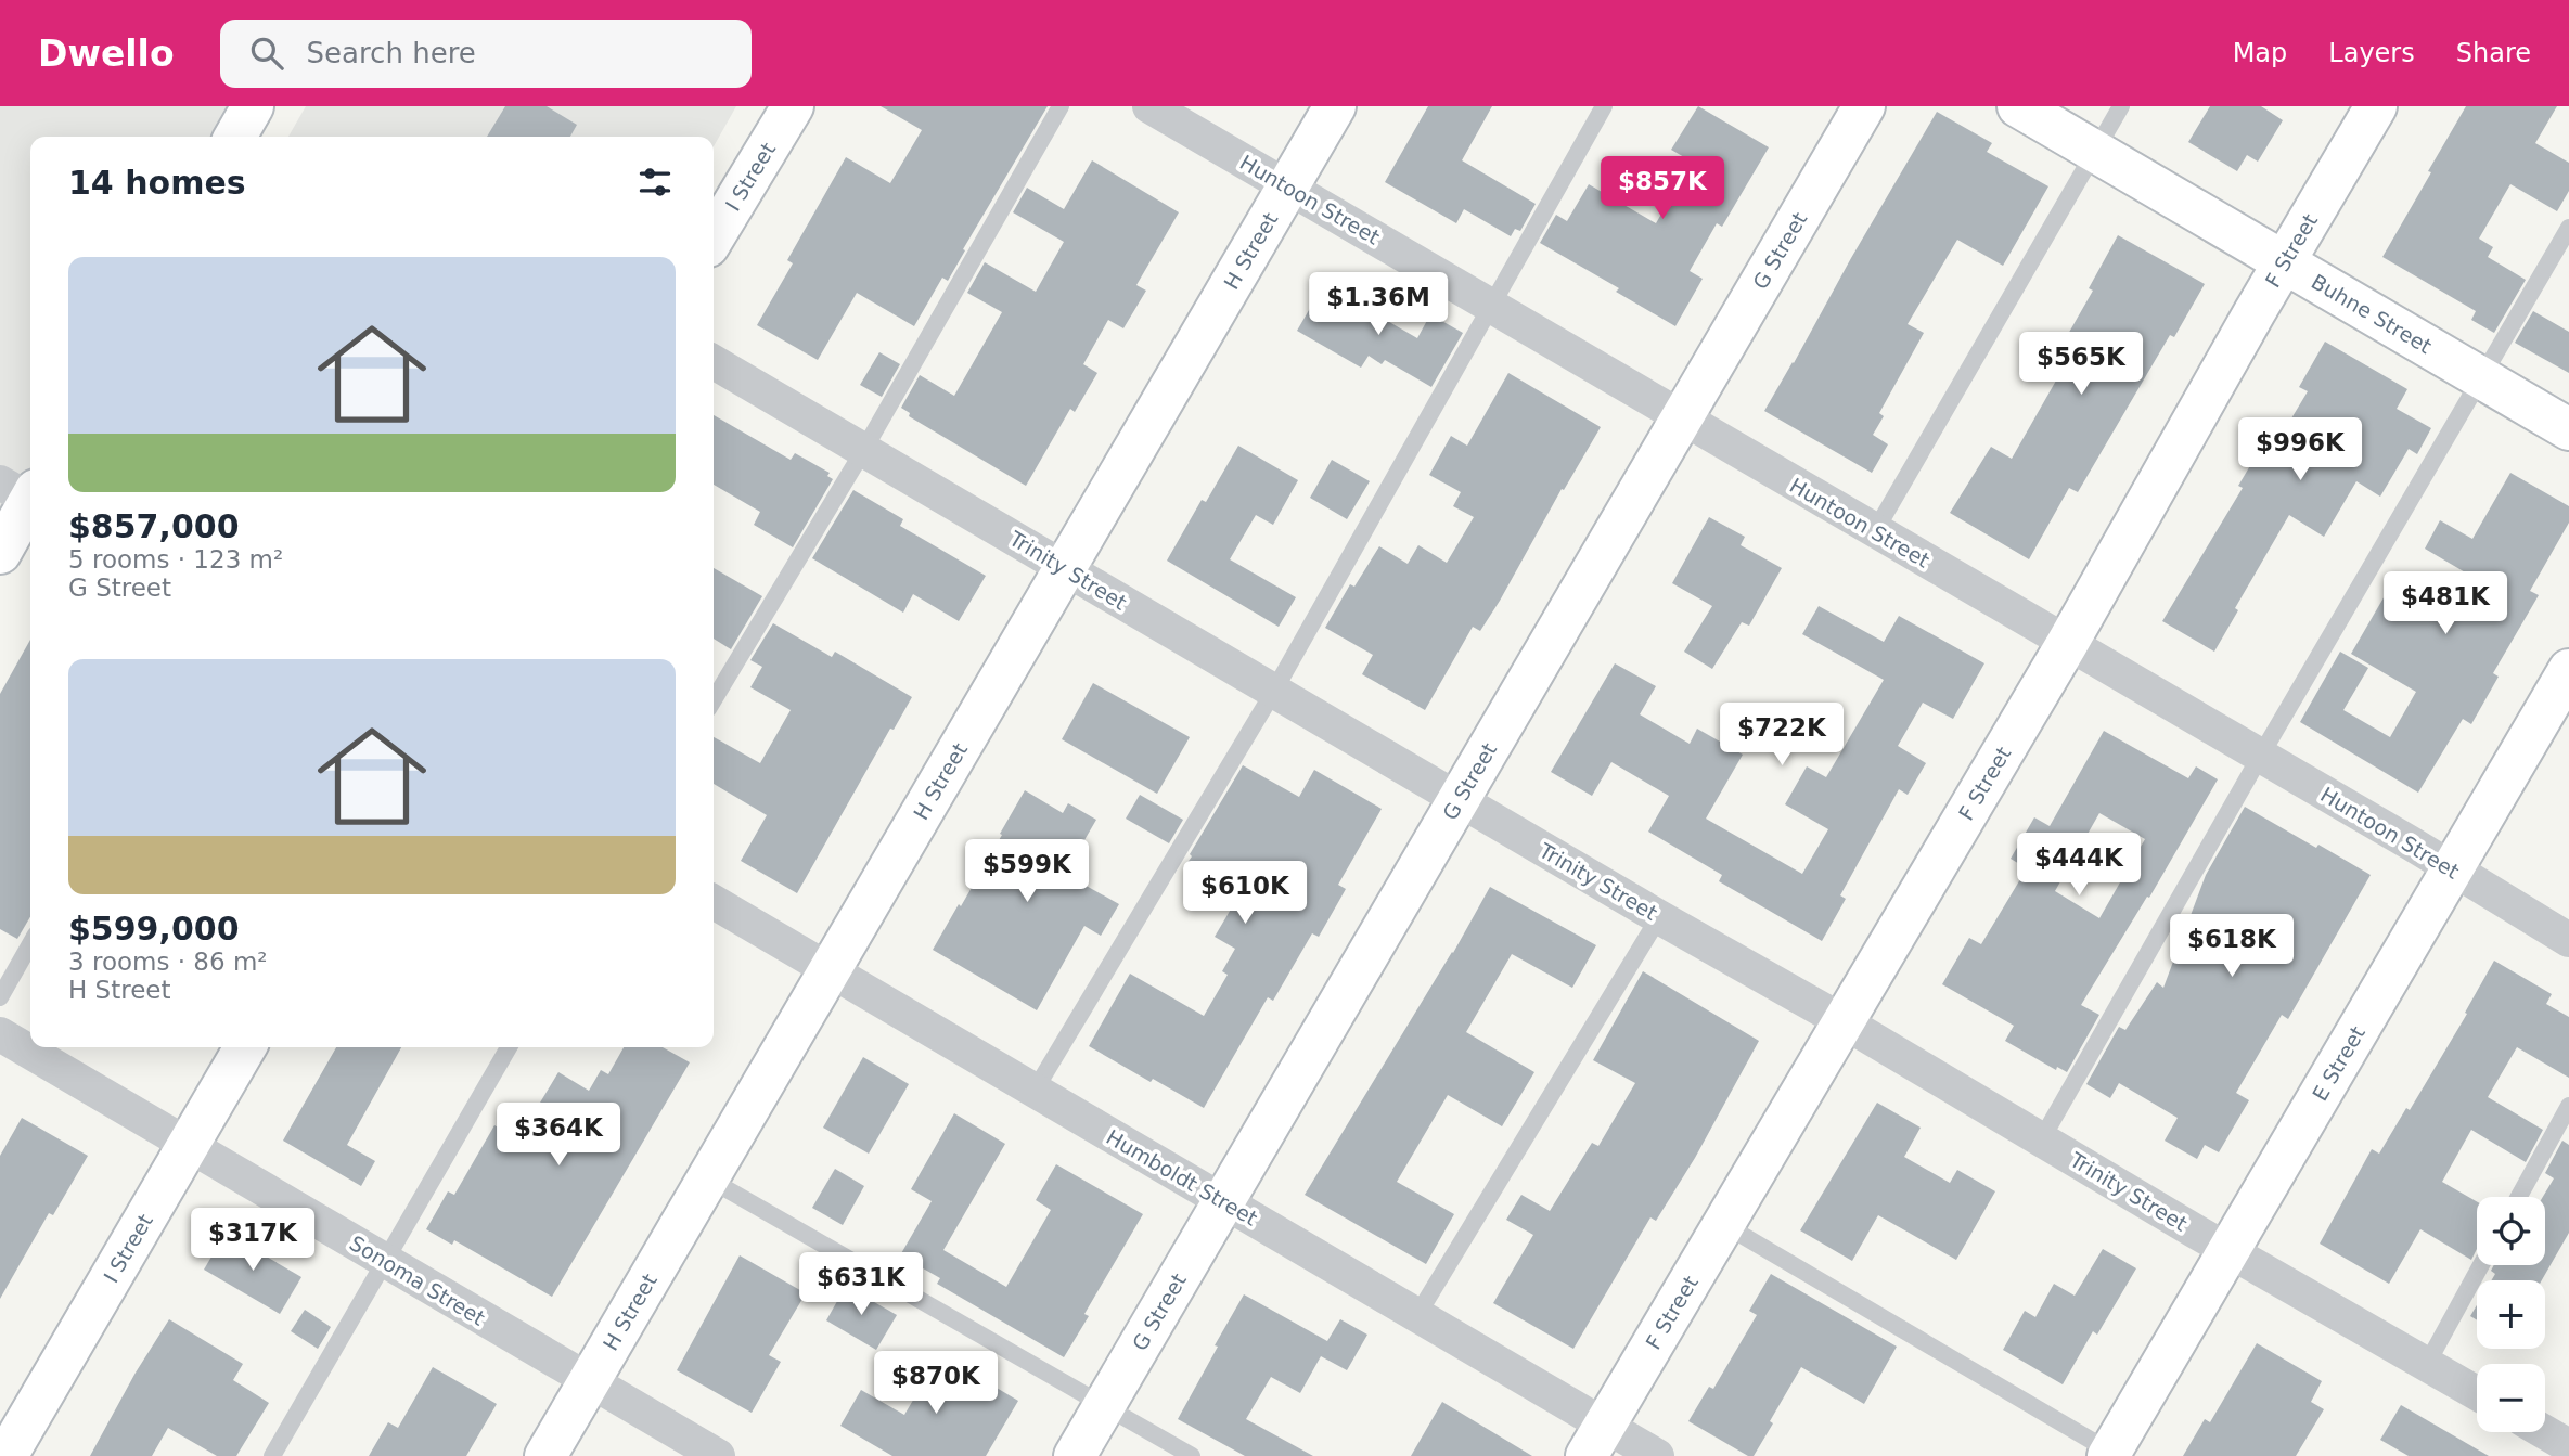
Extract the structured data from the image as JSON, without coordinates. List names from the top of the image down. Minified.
{"streets":{"street":["I Street","Huntoon Street","H Street","G Street","F Street","Buhne Street","Trinity Street","E Street","Humboldt Street","Sonoma Street"]},"crossings":[["I Street","Sonoma Street"],["Huntoon Street","H Street"],["Huntoon Street","G Street"],["Huntoon Street","F Street"],["Huntoon Street","E Street"],["H Street","Trinity Street"],["H Street","Humboldt Street"],["H Street","Sonoma Street"],["G Street","Trinity Street"],["G Street","Humboldt Street"],["F Street","Buhne Street"],["F Street","Trinity Street"],["F Street","Humboldt Street"],["Trinity Street","E Street"]],"page":{"header":"Dwello","search":"Search here","nav":["Map","Layers","Share"],"heading":"14 homes","price":["$857K","$1.36M","$565K","$996K","$481K","$722K","$444K","$599K","$610K","$618K","$364K","$317K","$631K","$870K"],"list":[{"name":"$857,000","note":"5 rooms · 123 m² · G Street"},{"name":"$599,000","note":"3 rooms · 86 m² · H Street"}],"map_buttons":["+","−"]}}
